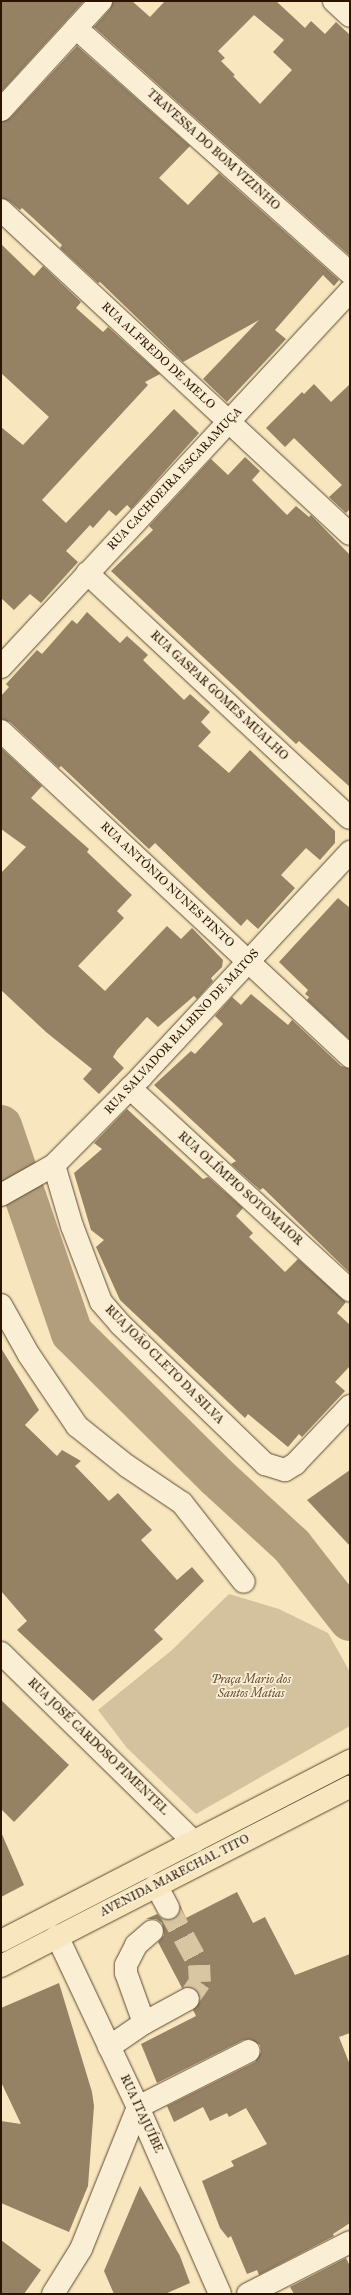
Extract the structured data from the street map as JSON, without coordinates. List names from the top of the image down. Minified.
{"streets":{"main road":["AVENIDA MARECHAL TITO"],"street":["TRAVESSA DO BOM VIZINHO","RUA ALFREDO DE MELO","RUA CACHOEIRA ESCARAMUÇA","RUA GASPAR GOMES MUALHO","RUA ANTÔNIO NUNES PINTO","RUA SALVADOR BALBINO DE MATOS","RUA OLÍMPIO SOTOMAIOR","RUA JOÃO CLETO DA SILVA","RUA JOSÉ CARDOSO PIMENTEL","RUA ITAJUÍBE"]},"crossings":[["RUA ALFREDO DE MELO","RUA CACHOEIRA ESCARAMUÇA"],["RUA CACHOEIRA ESCARAMUÇA","RUA GASPAR GOMES MUALHO"],["RUA ANTÔNIO NUNES PINTO","RUA SALVADOR BALBINO DE MATOS"],["RUA SALVADOR BALBINO DE MATOS","RUA OLÍMPIO SOTOMAIOR"],["RUA SALVADOR BALBINO DE MATOS","RUA JOÃO CLETO DA SILVA"],["RUA JOSÉ CARDOSO PIMENTEL","AVENIDA MARECHAL TITO"],["AVENIDA MARECHAL TITO","RUA ITAJUÍBE"]],"parks":["Praça Mario dos Santos Matias"]}
